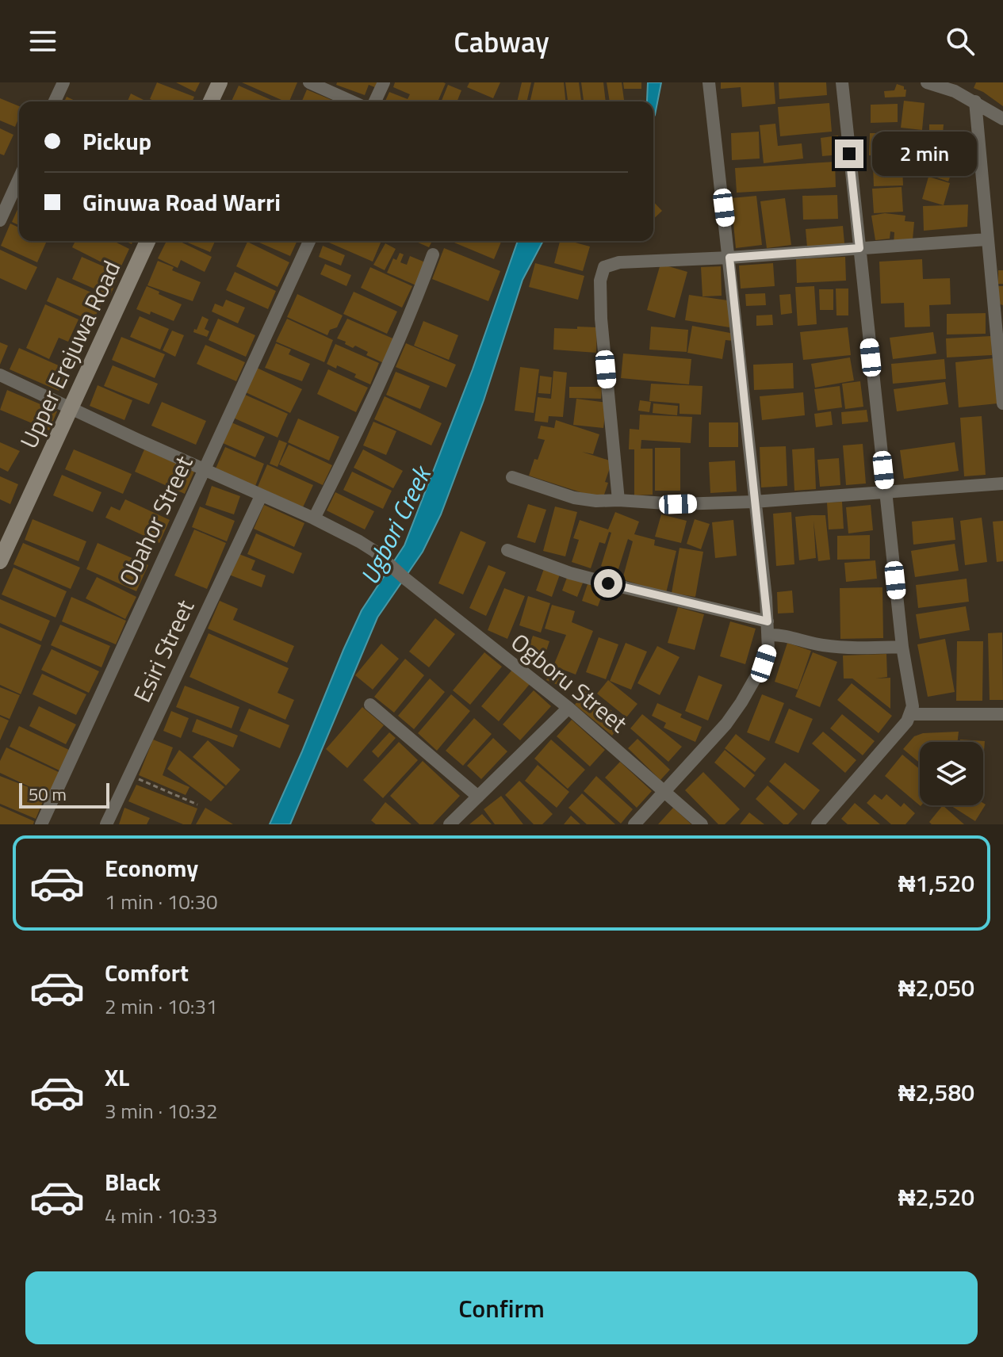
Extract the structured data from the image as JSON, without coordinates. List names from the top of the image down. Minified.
{"streets":{"street":["Upper Erejuwa Road","Obahor Street","Esiri Street","Ogboru Street"]},"crossings":[["Upper Erejuwa Road","Ogboru Street"],["Obahor Street","Ogboru Street"],["Esiri Street","Ogboru Street"]],"water":["Ugbori Creek"],"scale_bar":"50 m","page":{"header":"Cabway","banner":["Pickup","Ginuwa Road Warri"],"bubble":"2 min","scale":"50 m","list":[{"name":"Economy","note":"1 min · 10:30","value":"₦1,520"},{"name":"Comfort","note":"2 min · 10:31","value":"₦2,050"},{"name":"XL","note":"3 min · 10:32","value":"₦2,580"},{"name":"Black","note":"4 min · 10:33","value":"₦2,520"}],"buttons":"Confirm"}}
